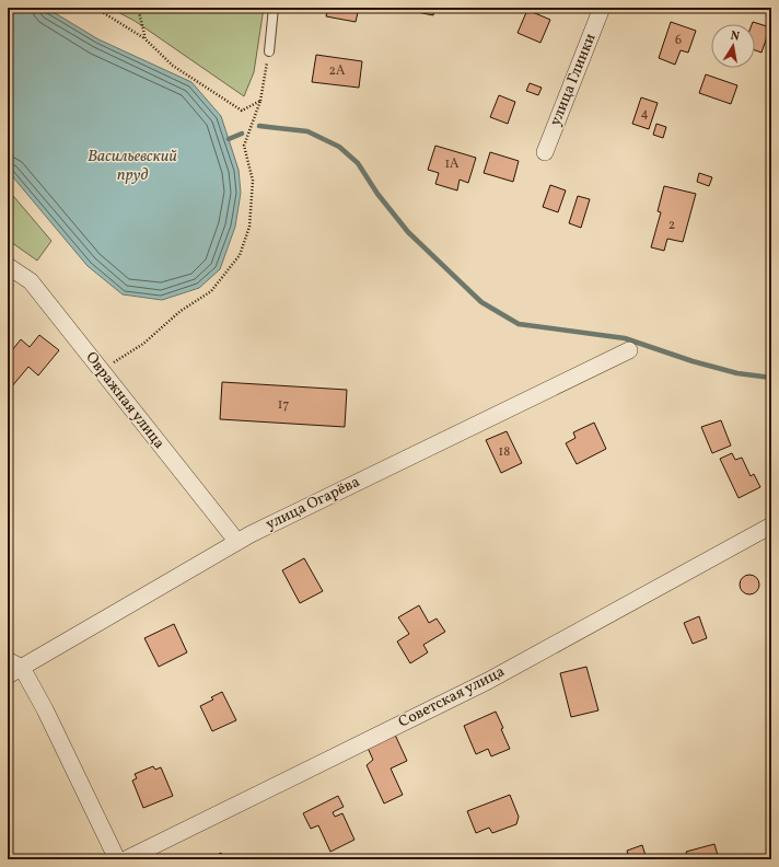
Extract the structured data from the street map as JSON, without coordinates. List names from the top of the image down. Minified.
{"streets":{"street":["улица Глинки","Овражная улица","улица Огарёва","Советская улица"]},"crossings":[["Овражная улица","улица Огарёва"]],"water":["Васильевский пруд"],"house_numbers":["6","2А","4","1А","2","17","18"],"north":"top"}
